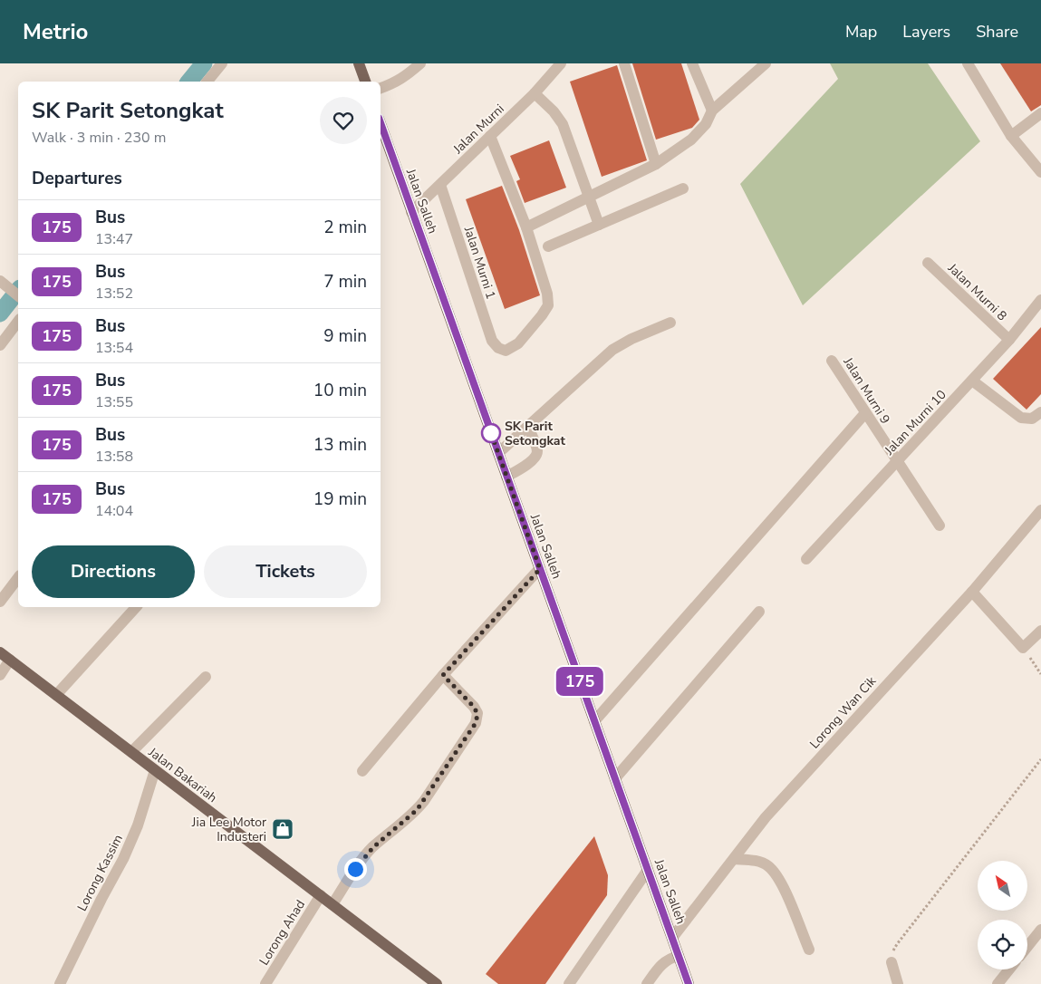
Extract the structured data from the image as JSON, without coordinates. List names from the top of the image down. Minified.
{"streets":{"main road":["Jalan Salleh","Jalan Bakariah"],"street":["Jalan Murni","Jalan Murni 1","Jalan Murni 8","Jalan Murni 9","Jalan Murni 10","Lorong Wan Cik","Lorong Kassim","Lorong Ahad"]},"crossings":[["Jalan Murni","Jalan Salleh"],["Jalan Murni","Jalan Murni 1"],["Jalan Salleh","Lorong Wan Cik"],["Jalan Murni 8","Jalan Murni 10"],["Jalan Murni 9","Jalan Murni 10"],["Jalan Bakariah","Lorong Kassim"],["Jalan Bakariah","Lorong Ahad"]],"places":{"other":["SK Parit Setongkat"],"shop":["Jia Lee Motor Industeri"]},"lines":["bus line 175"],"north":"top left","page":{"header":"Metrio","nav":["Map","Layers","Share"],"on_map":"175","heading":[["SK Parit Setongkat","Walk · 3 min · 230 m"],"Departures"],"list":[{"mark":"175","name":"Bus","note":"13:47","value":"2 min"},{"mark":"175","name":"Bus","note":"13:52","value":"7 min"},{"mark":"175","name":"Bus","note":"13:54","value":"9 min"},{"mark":"175","name":"Bus","note":"13:55","value":"10 min"},{"mark":"175","name":"Bus","note":"13:58","value":"13 min"},{"mark":"175","name":"Bus","note":"14:04","value":"19 min"}],"buttons":["Directions","Tickets"]}}
